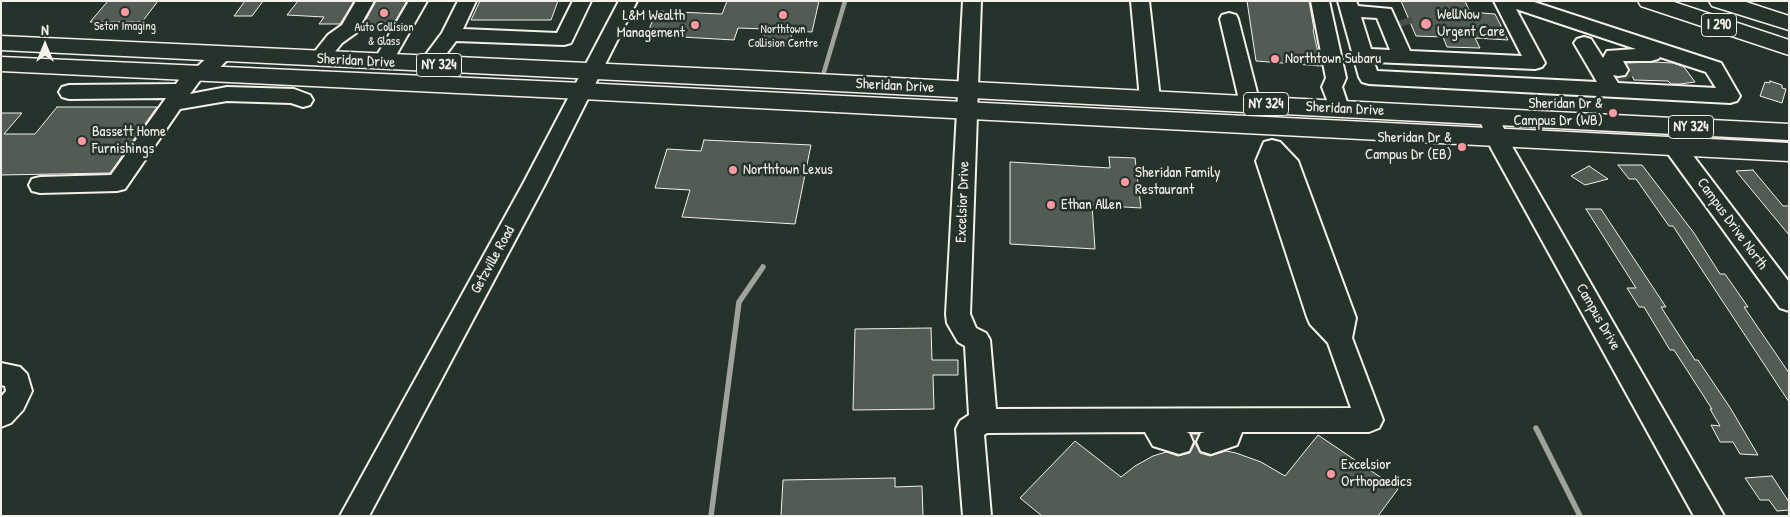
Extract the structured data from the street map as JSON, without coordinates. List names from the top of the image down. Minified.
{"streets":{"main road":["I 290","Sheridan Drive","NY 324"],"street":["Excelsior Drive","Campus Drive North","Getzville Road","Campus Drive"]},"crossings":[["Sheridan Drive","Excelsior Drive"],["Sheridan Drive","Campus Drive North"],["Sheridan Drive","Getzville Road"],["Sheridan Drive","Campus Drive"]],"places":["Seton Imaging","Auto Collision & Glass","Northtown Collision Centre","WellNow Urgent Care","L&M Wealth Management","Northtown Subaru","Sheridan Dr & Campus Dr (WB)","Bassett Home Furnishings","Sheridan Dr & Campus Dr (EB)","Northtown Lexus","Sheridan Family Restaurant","Ethan Allen","Excelsior Orthopaedics"],"north":"top"}
